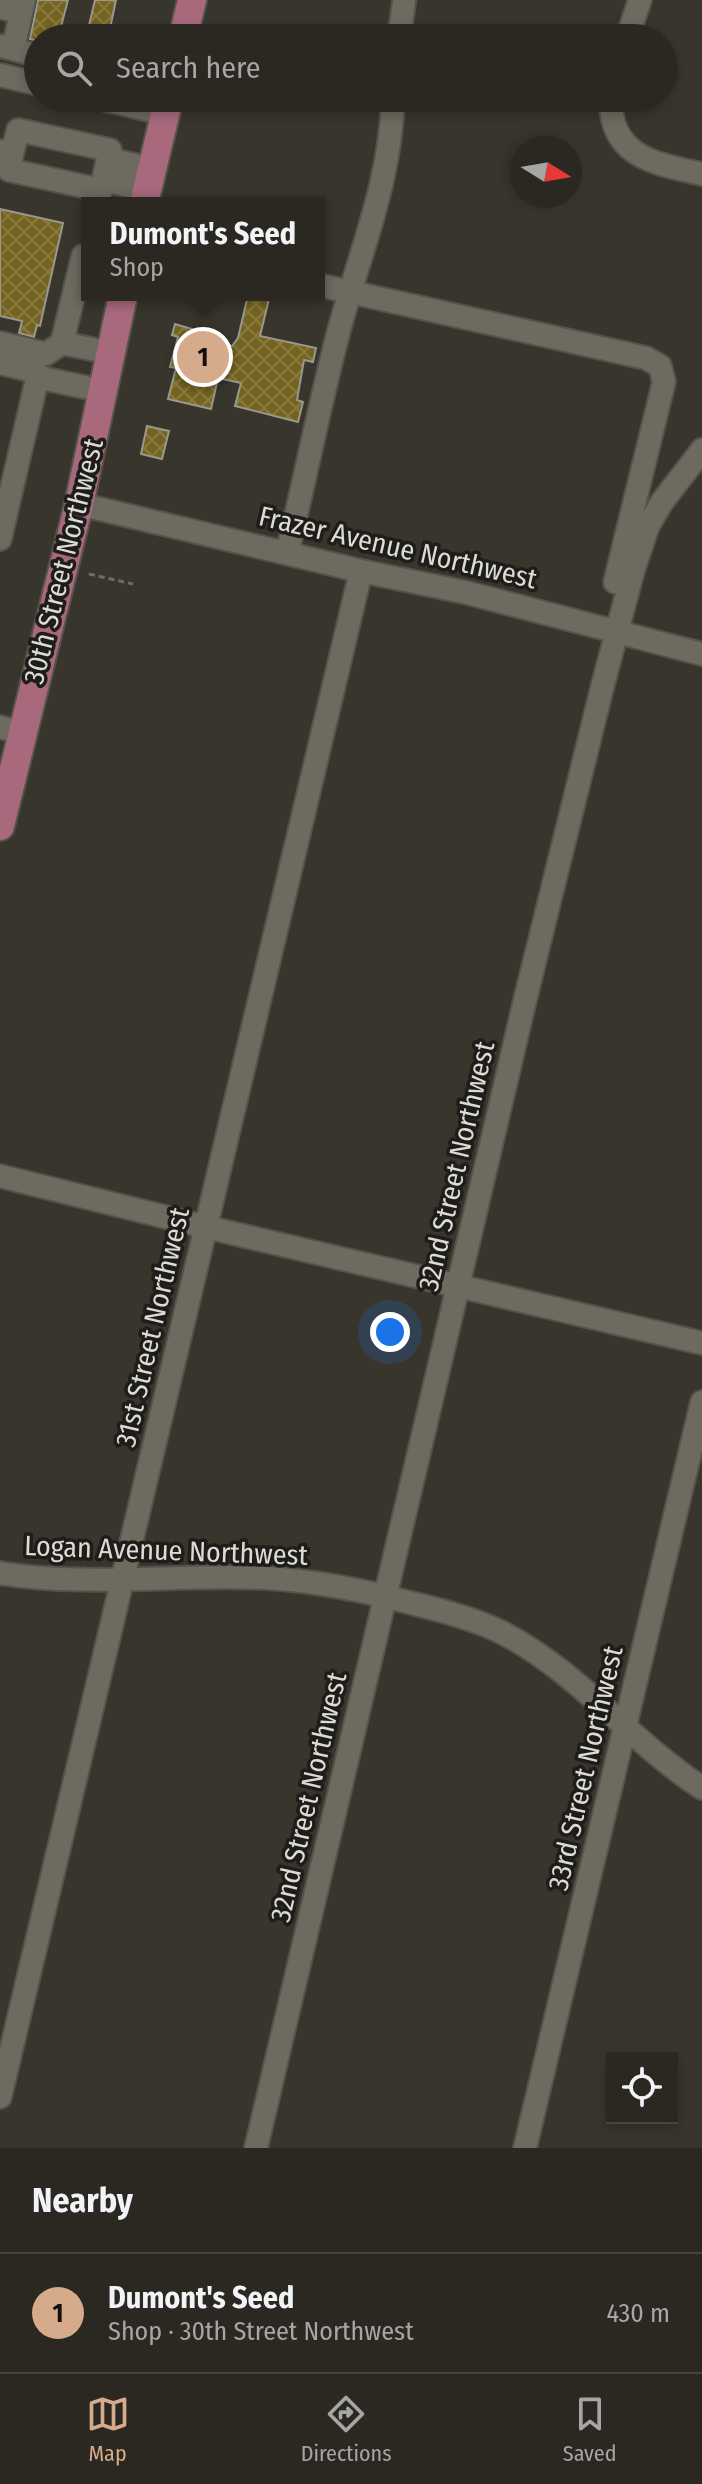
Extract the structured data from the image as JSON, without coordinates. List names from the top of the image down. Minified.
{"streets":{"main road":["30th Street Northwest"],"street":["Frazer Avenue Northwest","32nd Street Northwest","31st Street Northwest","Logan Avenue Northwest","33rd Street Northwest"]},"crossings":[["Frazer Avenue Northwest","30th Street Northwest"],["Frazer Avenue Northwest","32nd Street Northwest"],["Frazer Avenue Northwest","31st Street Northwest"],["32nd Street Northwest","Logan Avenue Northwest"],["31st Street Northwest","Logan Avenue Northwest"],["Logan Avenue Northwest","33rd Street Northwest"]],"north":"right","page":{"search":"Search here","popup":["Dumont's Seed","Shop"],"pins":"1","heading":"Nearby","list":[{"mark":"1","name":"Dumont's Seed","note":"Shop · 30th Street Northwest","value":"430 m"}],"nav":["Map","Directions","Saved"]}}
